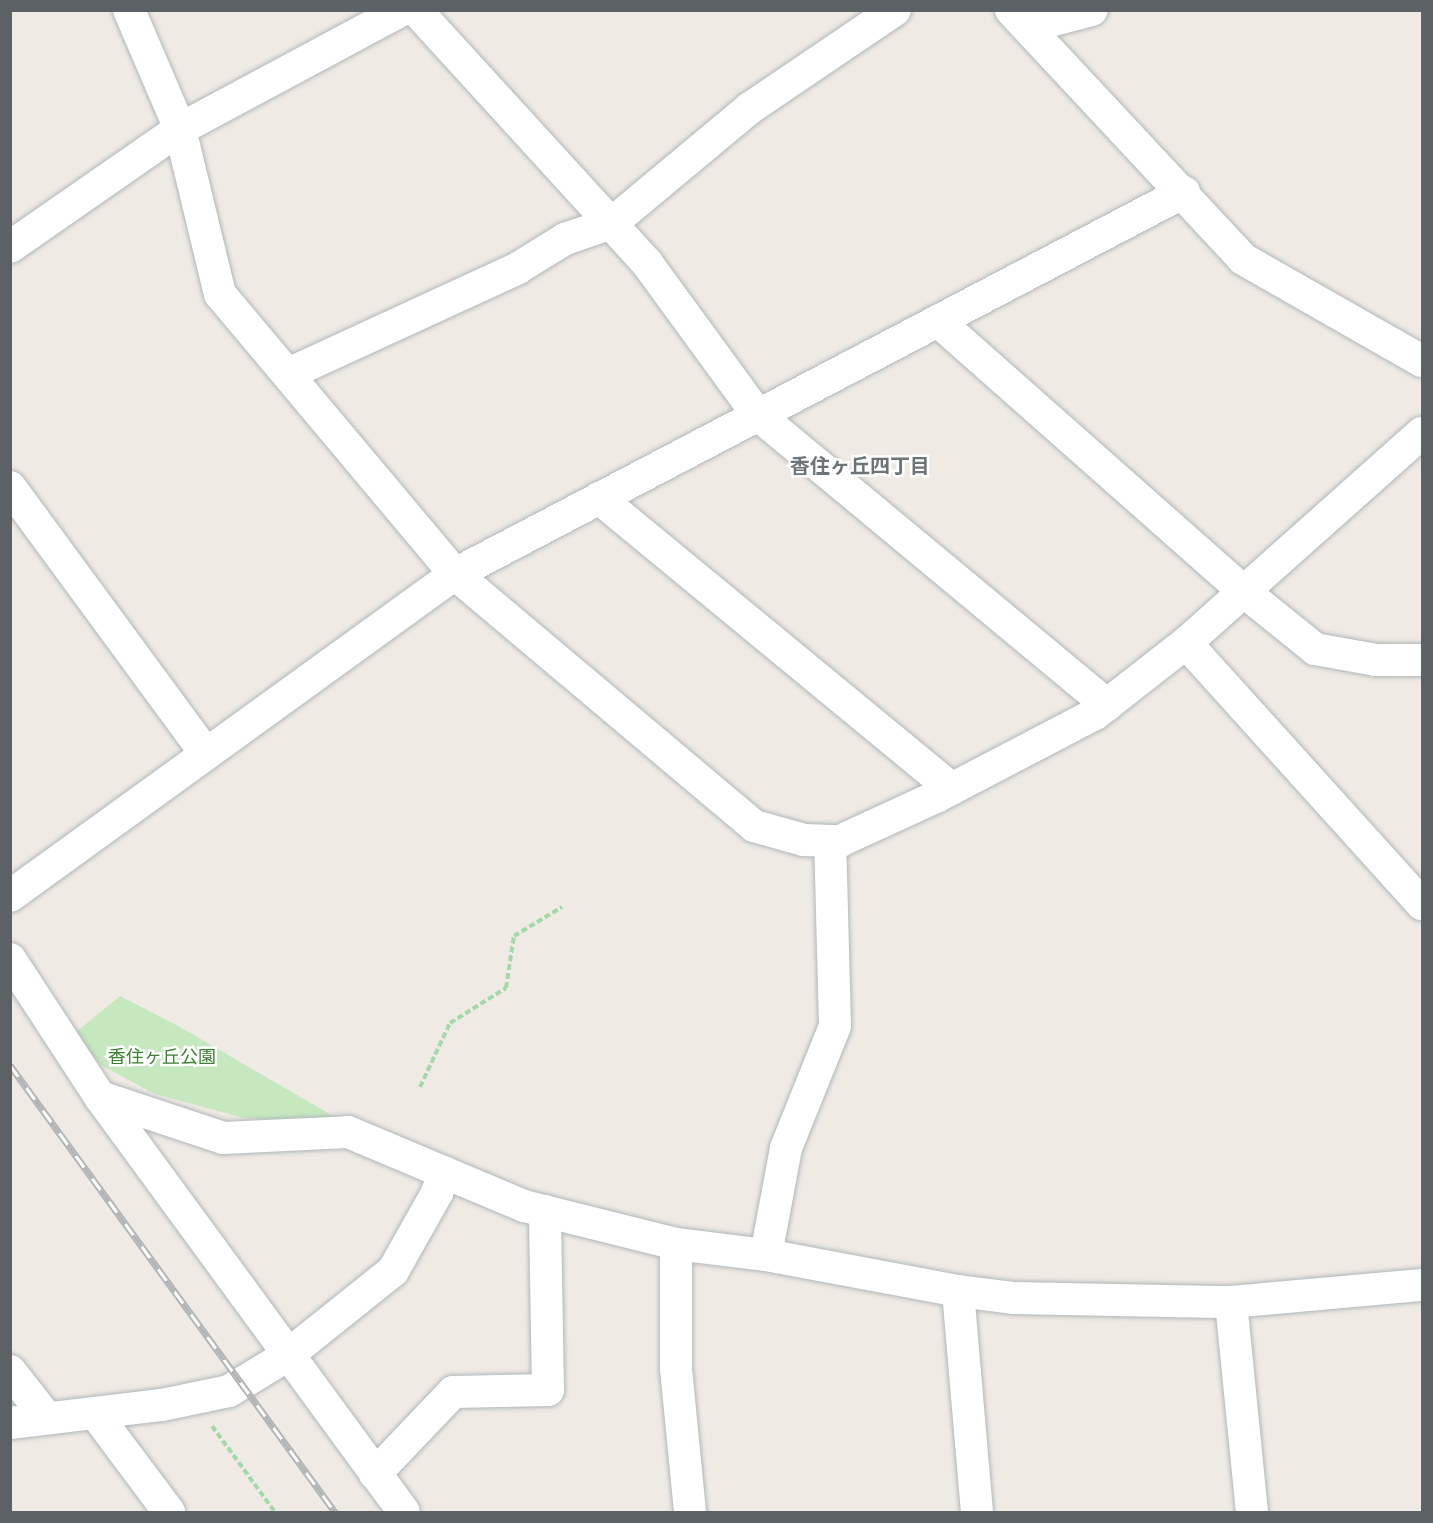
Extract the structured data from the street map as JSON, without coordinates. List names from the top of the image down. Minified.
{"districts":["香住ヶ丘四丁目"],"parks":["香住ヶ丘公園"]}
